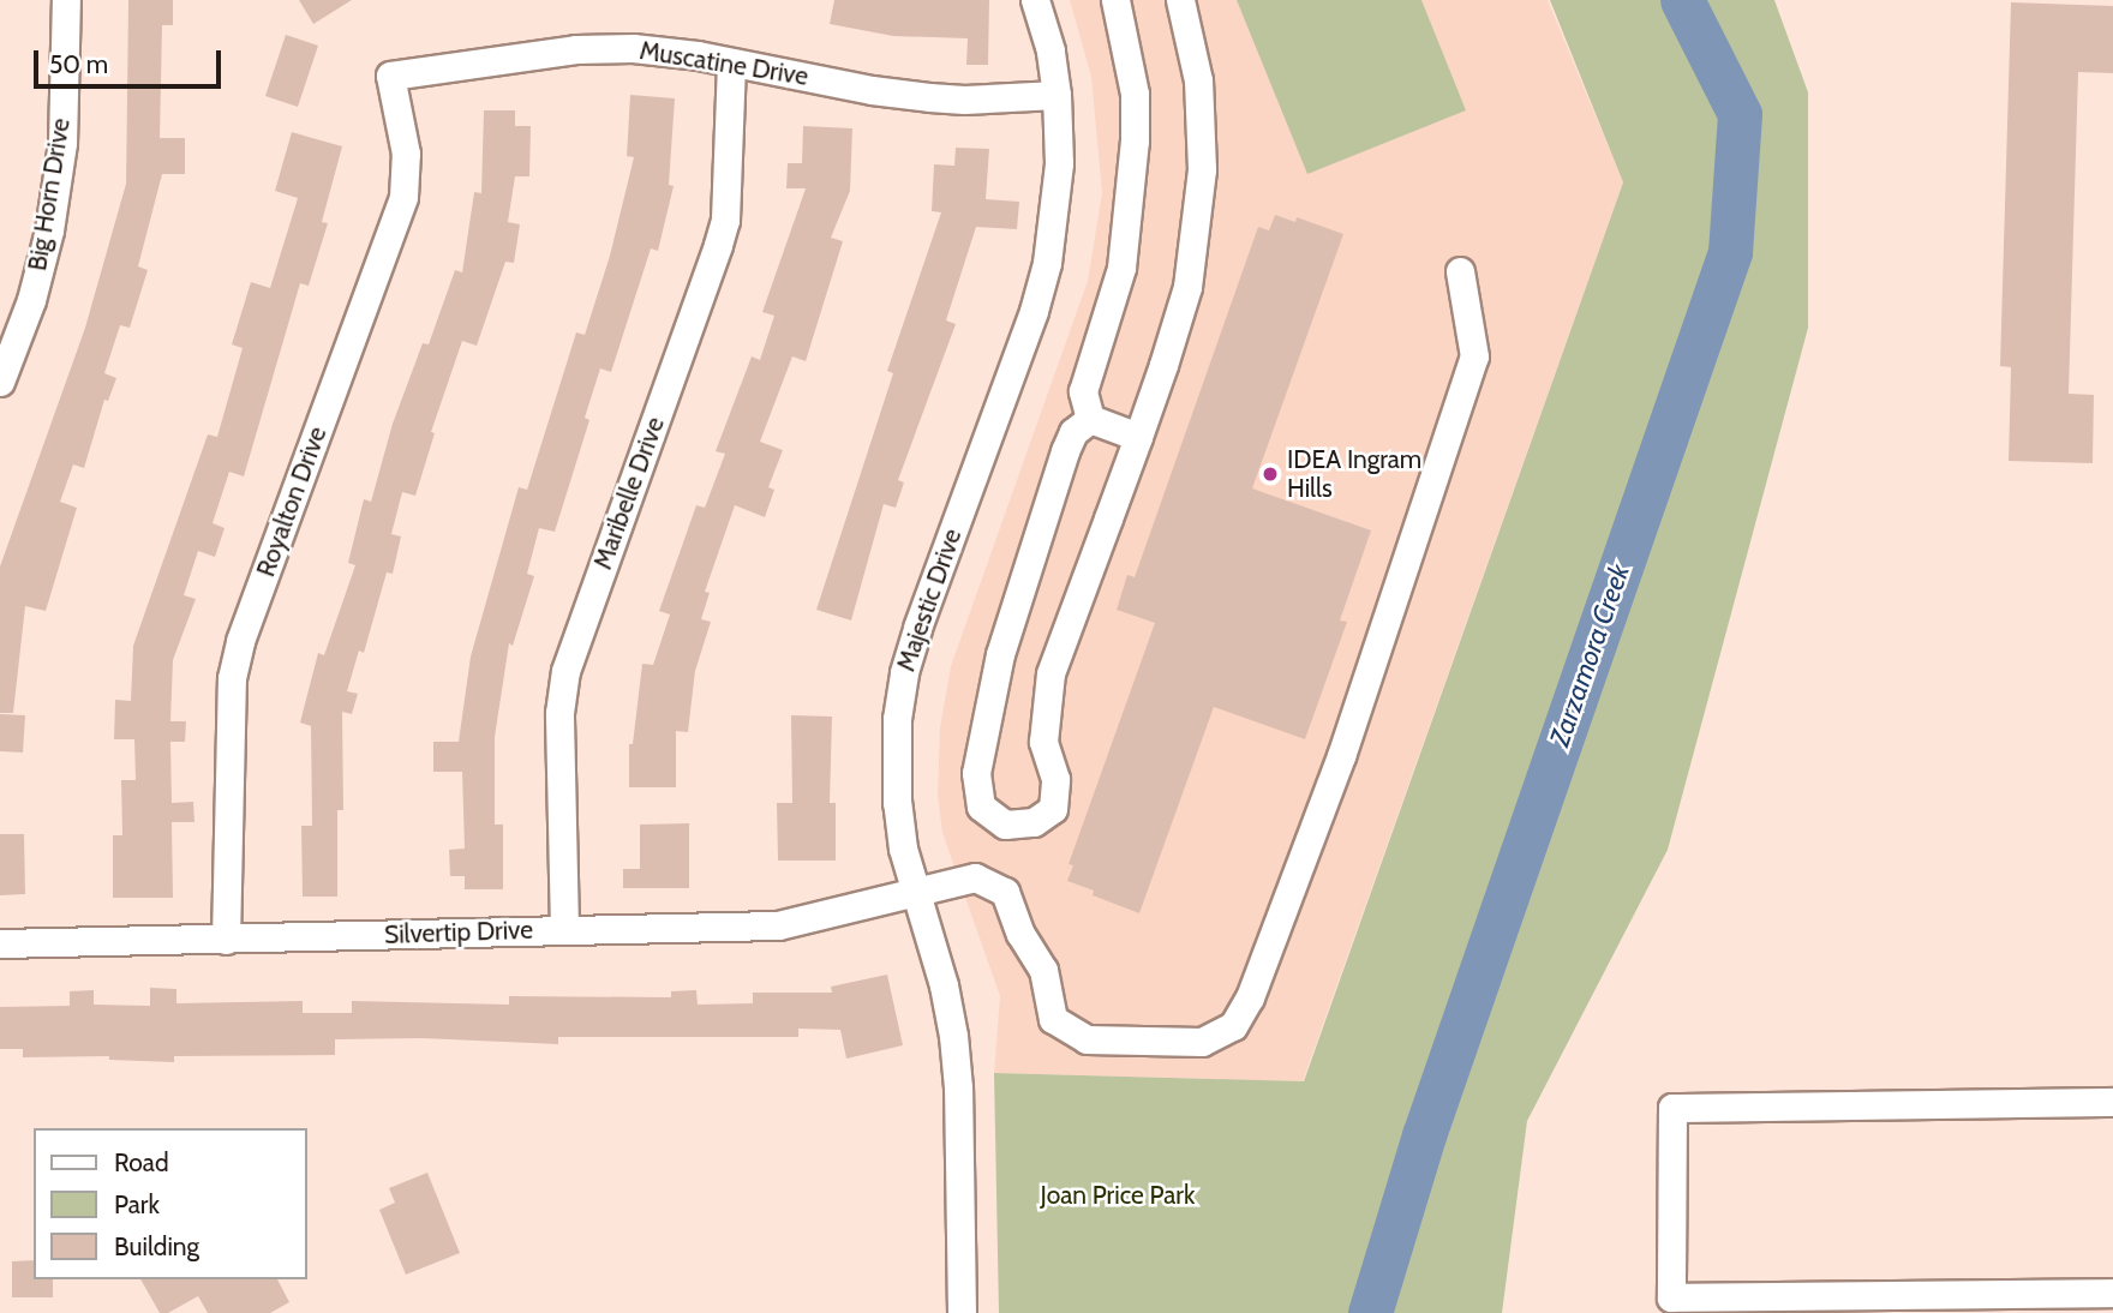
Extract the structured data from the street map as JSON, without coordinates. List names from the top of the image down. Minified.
{"streets":{"street":["Muscatine Drive","Big Horn Drive","Maribelle Drive","Royalton Drive","Majestic Drive","Silvertip Drive"]},"crossings":[["Muscatine Drive","Maribelle Drive"],["Muscatine Drive","Royalton Drive"],["Muscatine Drive","Majestic Drive"],["Maribelle Drive","Silvertip Drive"],["Royalton Drive","Silvertip Drive"],["Majestic Drive","Silvertip Drive"]],"water":["Zarzamora Creek"],"parks":["Joan Price Park"],"places":["IDEA Ingram Hills"],"legend":["Road","Park","Building"],"scale_bar":"50 m"}
